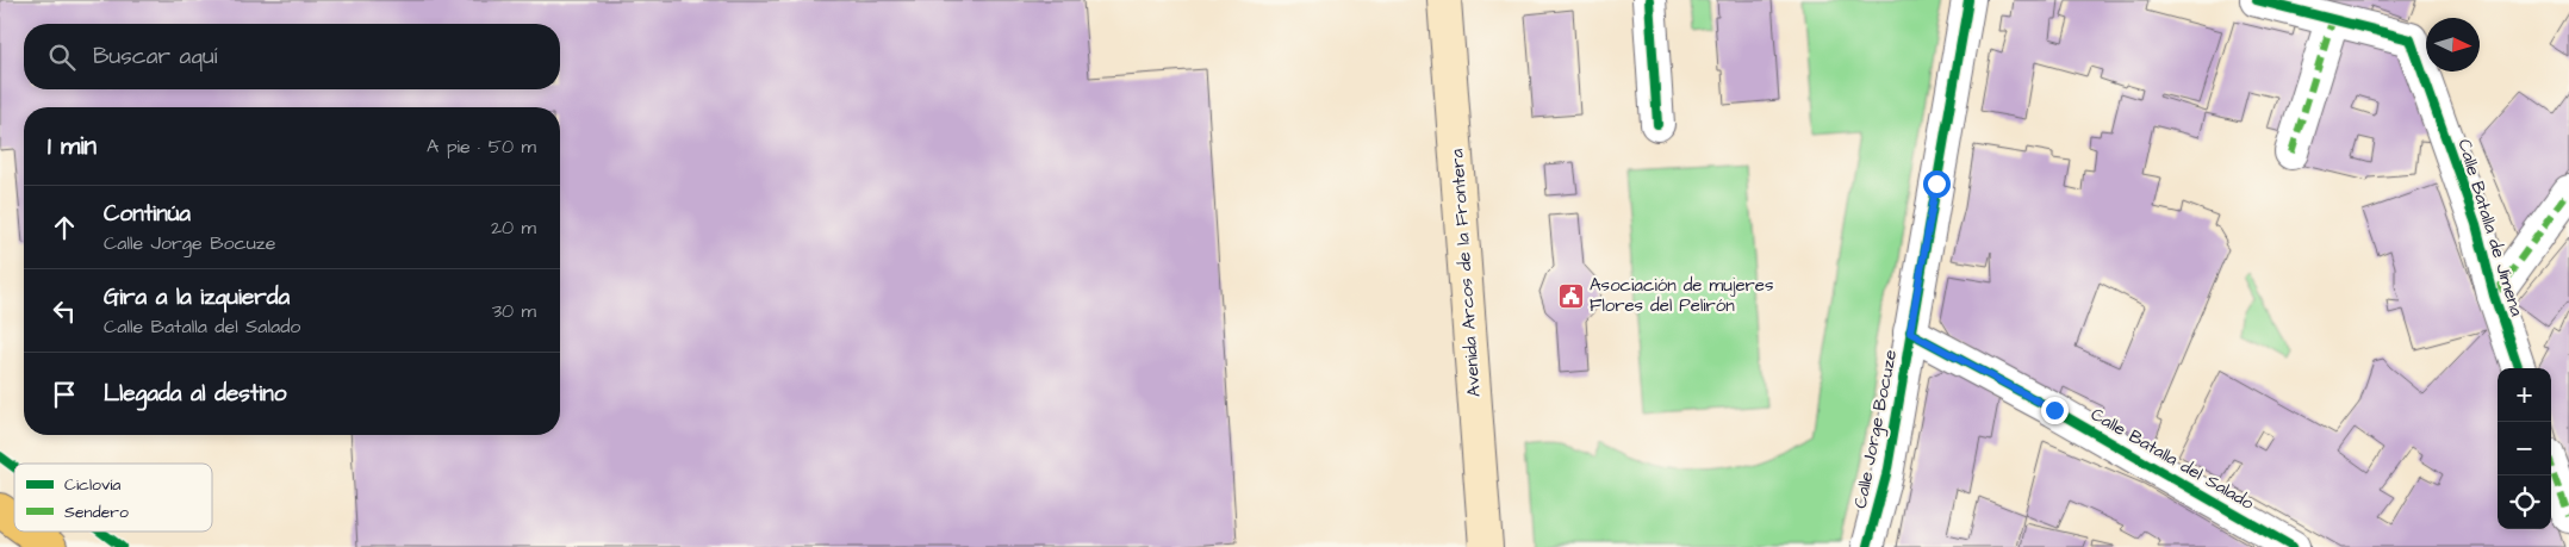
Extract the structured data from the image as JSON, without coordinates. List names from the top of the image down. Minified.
{"streets":{"main road":["Avenida Arcos de la Frontera"],"street":["Calle Batalla de Jimena","Calle Jorge Bocuze","Calle Batalla del Salado"]},"crossings":[["Calle Jorge Bocuze","Calle Batalla del Salado"]],"places":{"public building":["Asociación de mujeres Flores del Pelirón"]},"legend":["Ciclovía","Sendero"],"north":"right","page":{"search":"Buscar aquí","heading":["1 min","A pie · 50 m"],"list":[["Continúa","Calle Jorge Bocuze","20 m"],["Gira a la izquierda","Calle Batalla del Salado","30 m"],"Llegada al destino"],"map_buttons":["+","−"]}}
